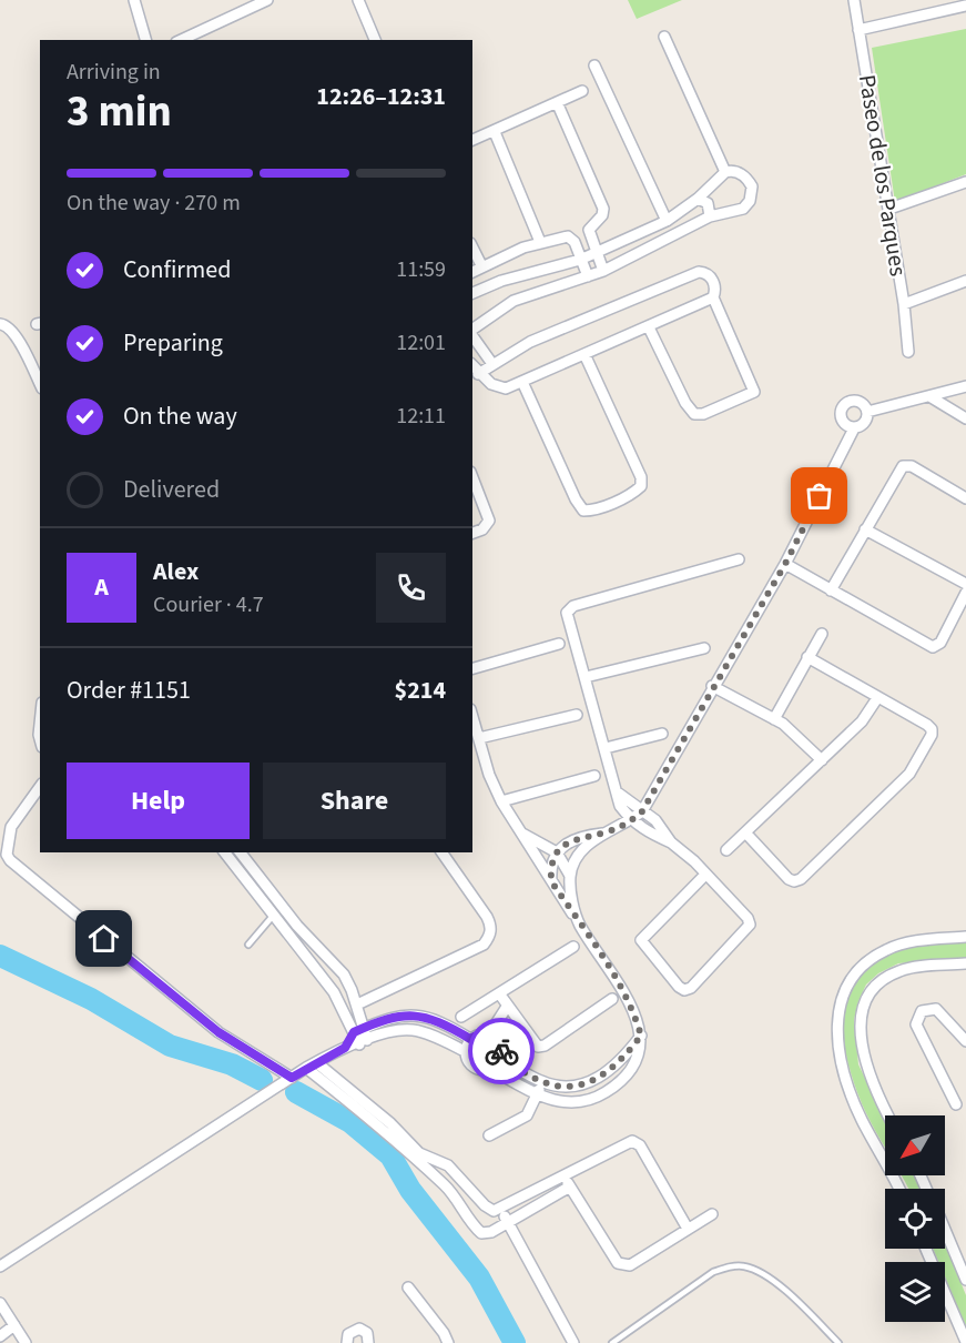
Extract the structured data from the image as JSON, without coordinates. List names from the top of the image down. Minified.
{"streets":{"street":["Paseo de los Parques"]},"north":"bottom left","page":{"heading":["3 min","Arriving in","12:26–12:31"],"panel":["Alex","Courier · 4.7","Order #1151","$214"],"bar":"On the way · 270 m","list":[["Confirmed","11:59"],["Preparing","12:01"],["On the way","12:11"],"Delivered"],"round":"A","buttons":["Help","Share"]}}
